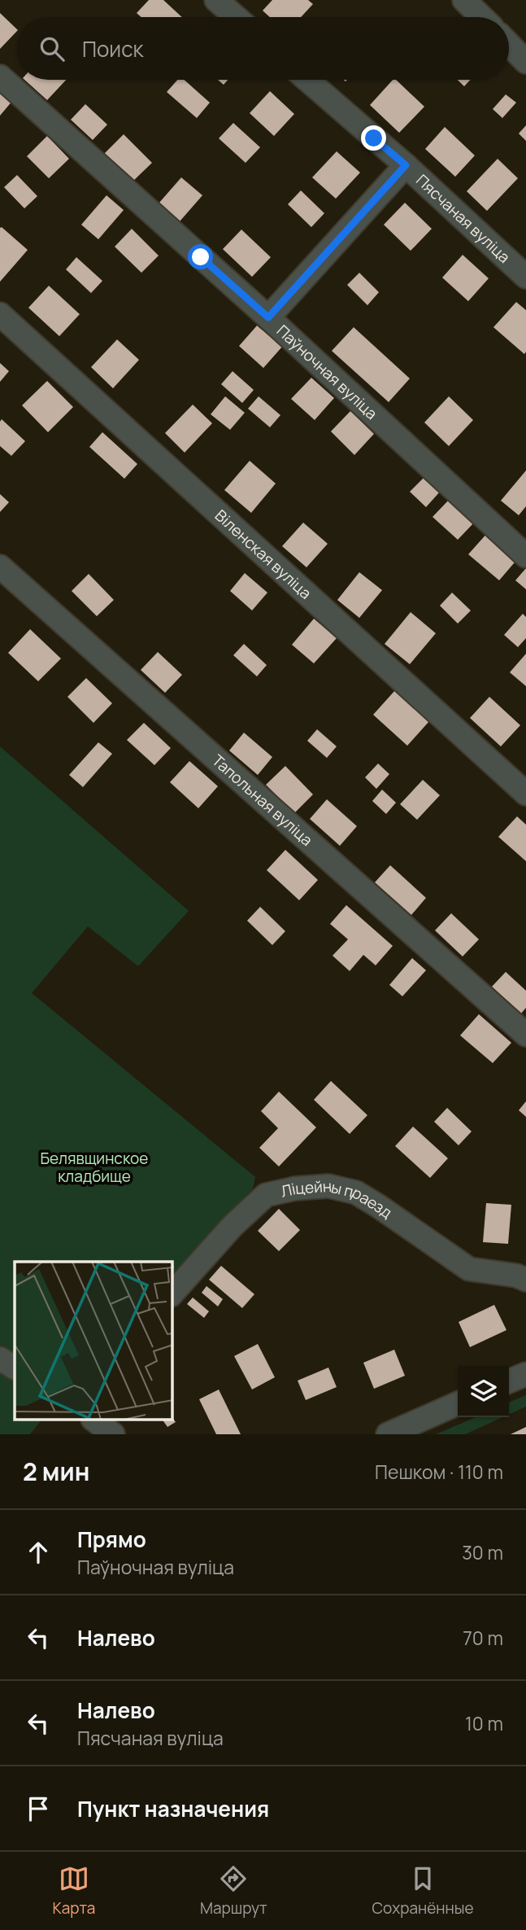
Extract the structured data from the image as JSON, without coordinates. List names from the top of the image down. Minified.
{"streets":{"street":["Пясчаная вуліца","Паўночная вуліца","Віленская вуліца","Тапольная вуліца","Ліцейны праезд"]},"parks":["Белявщинское кладбище"],"page":{"search":"Поиск","heading":["2 мин","Пешком · 110 m"],"list":[["Прямо","Паўночная вуліца","30 m"],["Налево","70 m"],["Налево","Пясчаная вуліца","10 m"],"Пункт назначения"],"nav":["Карта","Маршрут","Сохранённые"]}}
